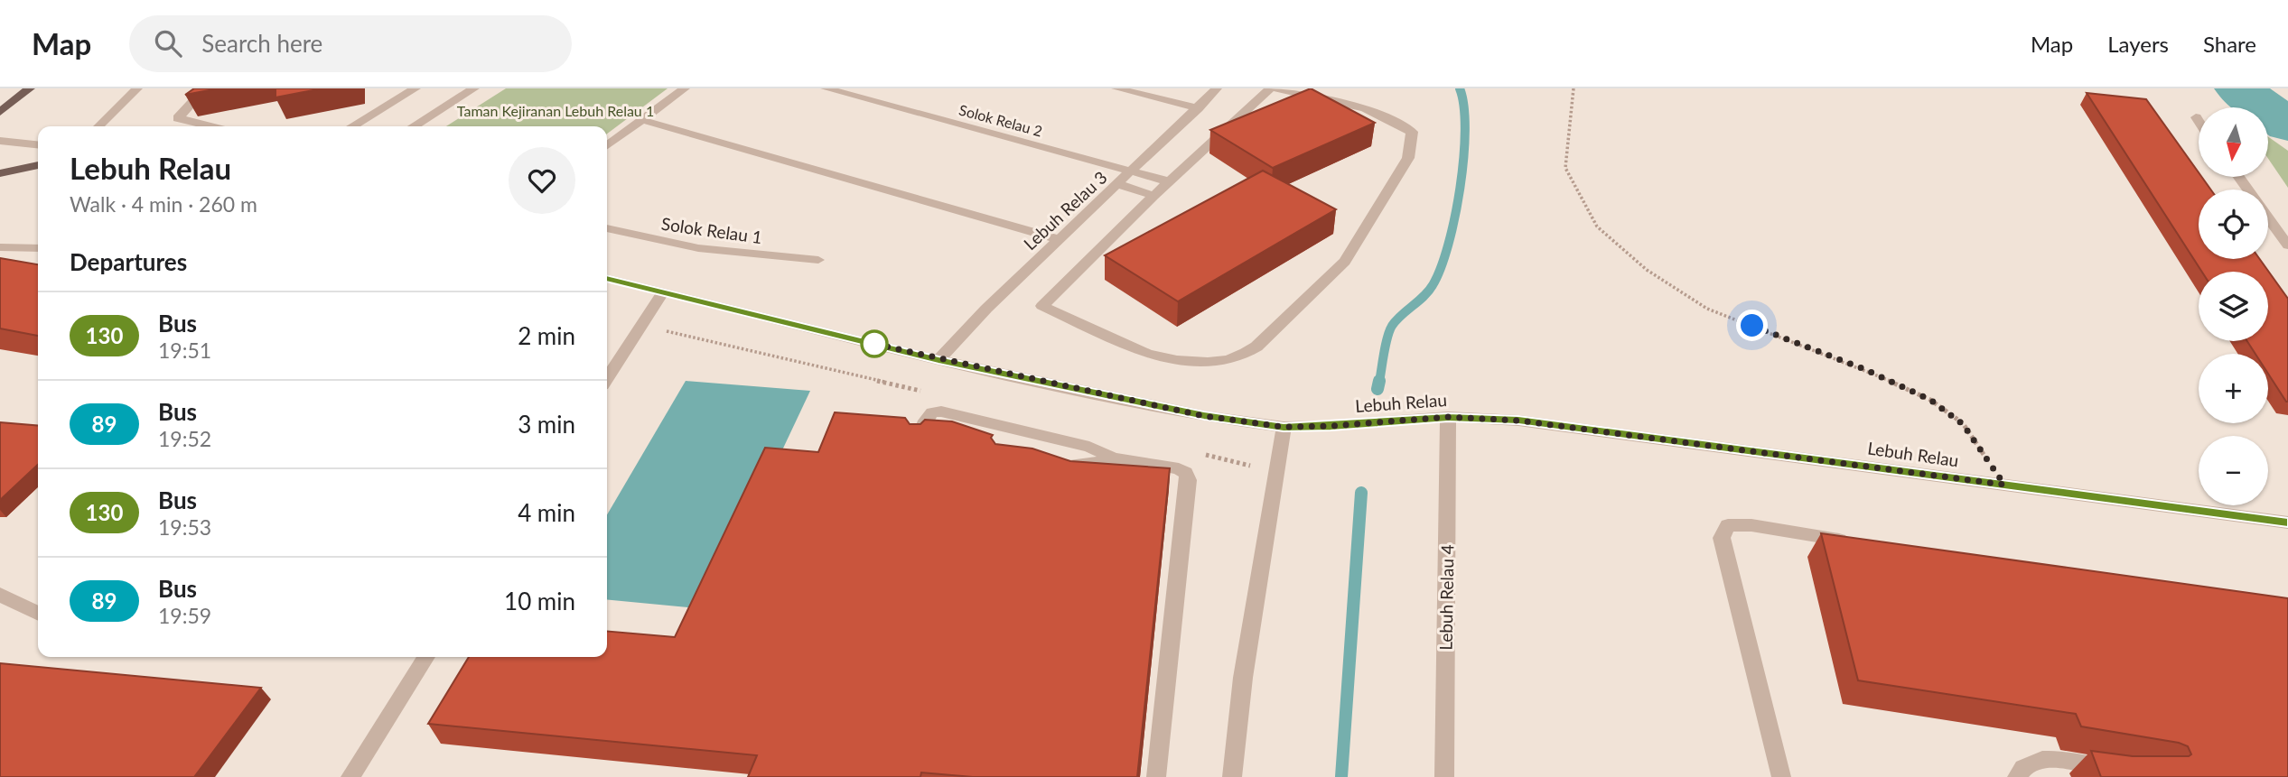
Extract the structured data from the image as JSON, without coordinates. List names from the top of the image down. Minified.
{"streets":{"street":["Solok Relau 2","Lebuh Relau 3","Solok Relau 1","Lebuh Relau","Lebuh Relau 4"]},"crossings":[["Solok Relau 2","Lebuh Relau 3"],["Lebuh Relau 3","Lebuh Relau"],["Lebuh Relau","Lebuh Relau 4"]],"parks":["Taman Kejiranan Lebuh Relau 1"],"lines":["bus line 130"],"north":"bottom","page":{"header":"Map","search":"Search here","nav":["Map","Layers","Share"],"map_buttons":["+","−"],"heading":[["Lebuh Relau","Walk · 4 min · 260 m"],"Departures"],"list":[{"mark":"130","name":"Bus","note":"19:51","value":"2 min"},{"mark":"89","name":"Bus","note":"19:52","value":"3 min"},{"mark":"130","name":"Bus","note":"19:53","value":"4 min"},{"mark":"89","name":"Bus","note":"19:59","value":"10 min"}]}}
